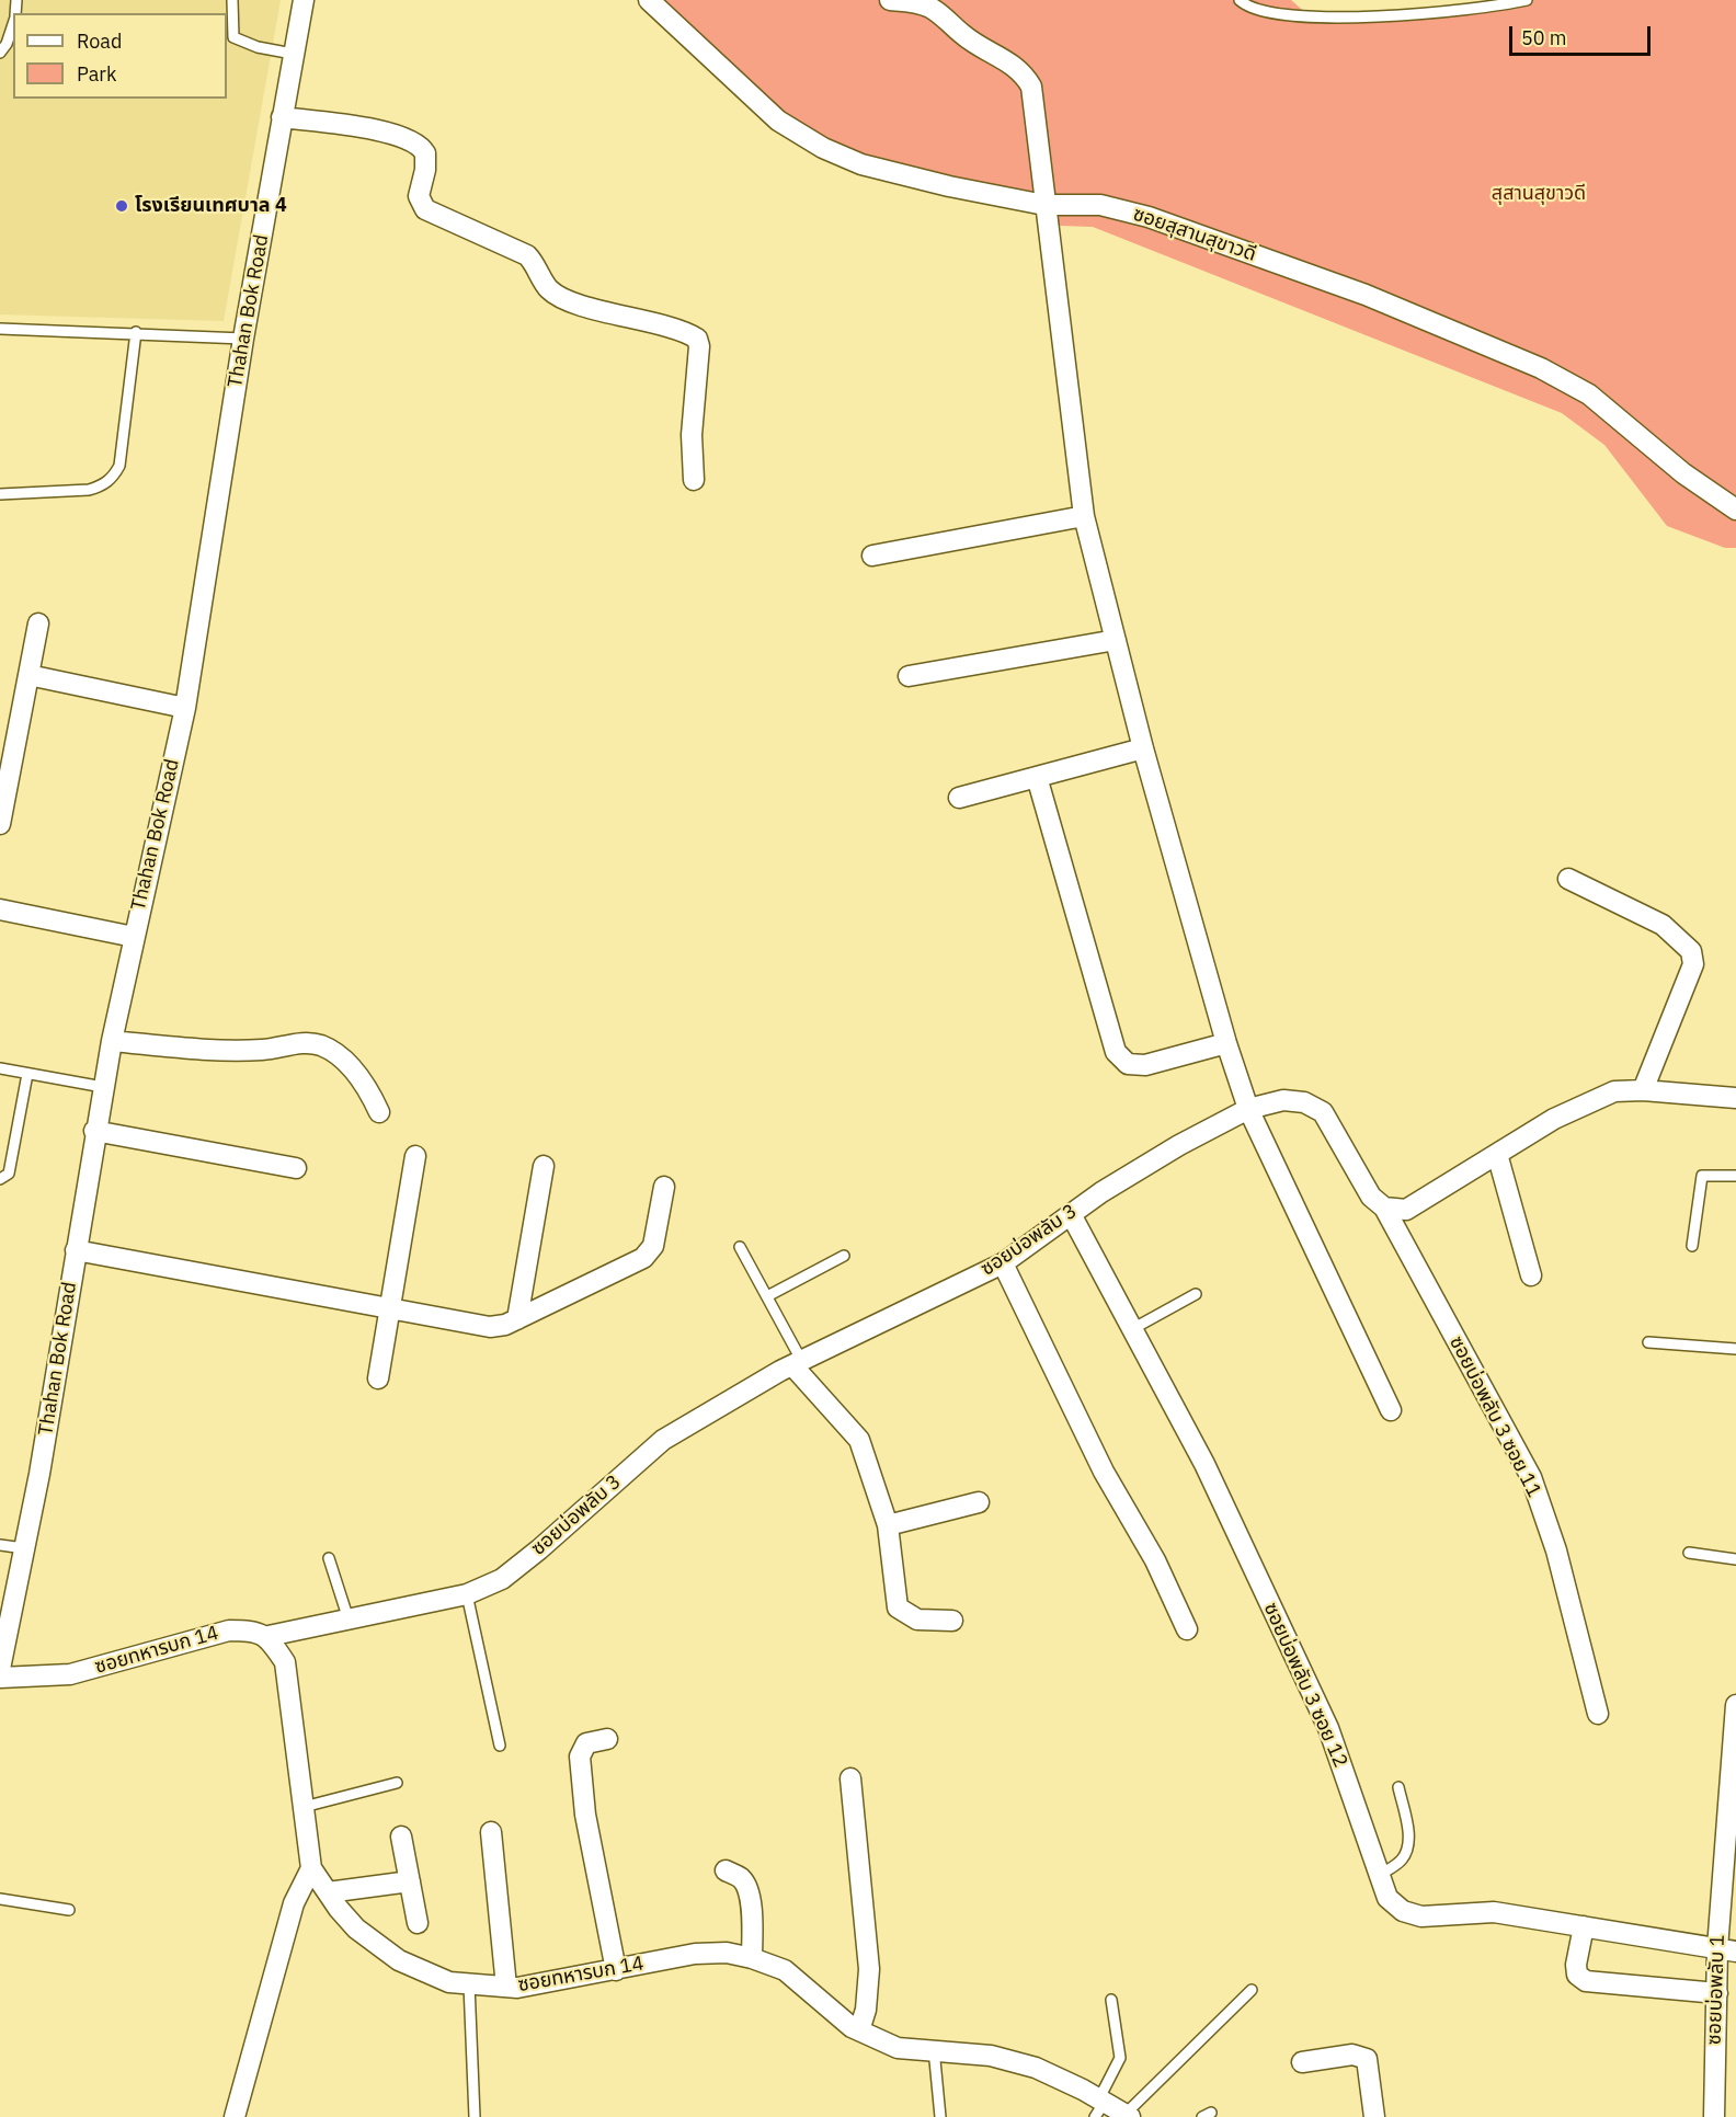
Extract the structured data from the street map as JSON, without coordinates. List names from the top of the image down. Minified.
{"streets":{"street":["ซอยสุสานสุขาวดี","Thahan Bok Road","ซอยบ่อพลับ 3","ซอยบ่อพลับ 3 ซอย 11","ซอยทหารบก 14","ซอยบ่อพลับ 3 ซอย 12","ซอยบ่อพลับ 1"]},"crossings":[["ซอยบ่อพลับ 3","ซอยบ่อพลับ 3 ซอย 11"],["ซอยบ่อพลับ 3","ซอยทหารบก 14"],["ซอยบ่อพลับ 3","ซอยบ่อพลับ 3 ซอย 12"],["ซอยบ่อพลับ 3 ซอย 12","ซอยบ่อพลับ 1"]],"parks":["สุสานสุขาวดี"],"places":["โรงเรียนเทศบาล 4"],"legend":["Road","Park"],"scale_bar":"50 m"}
